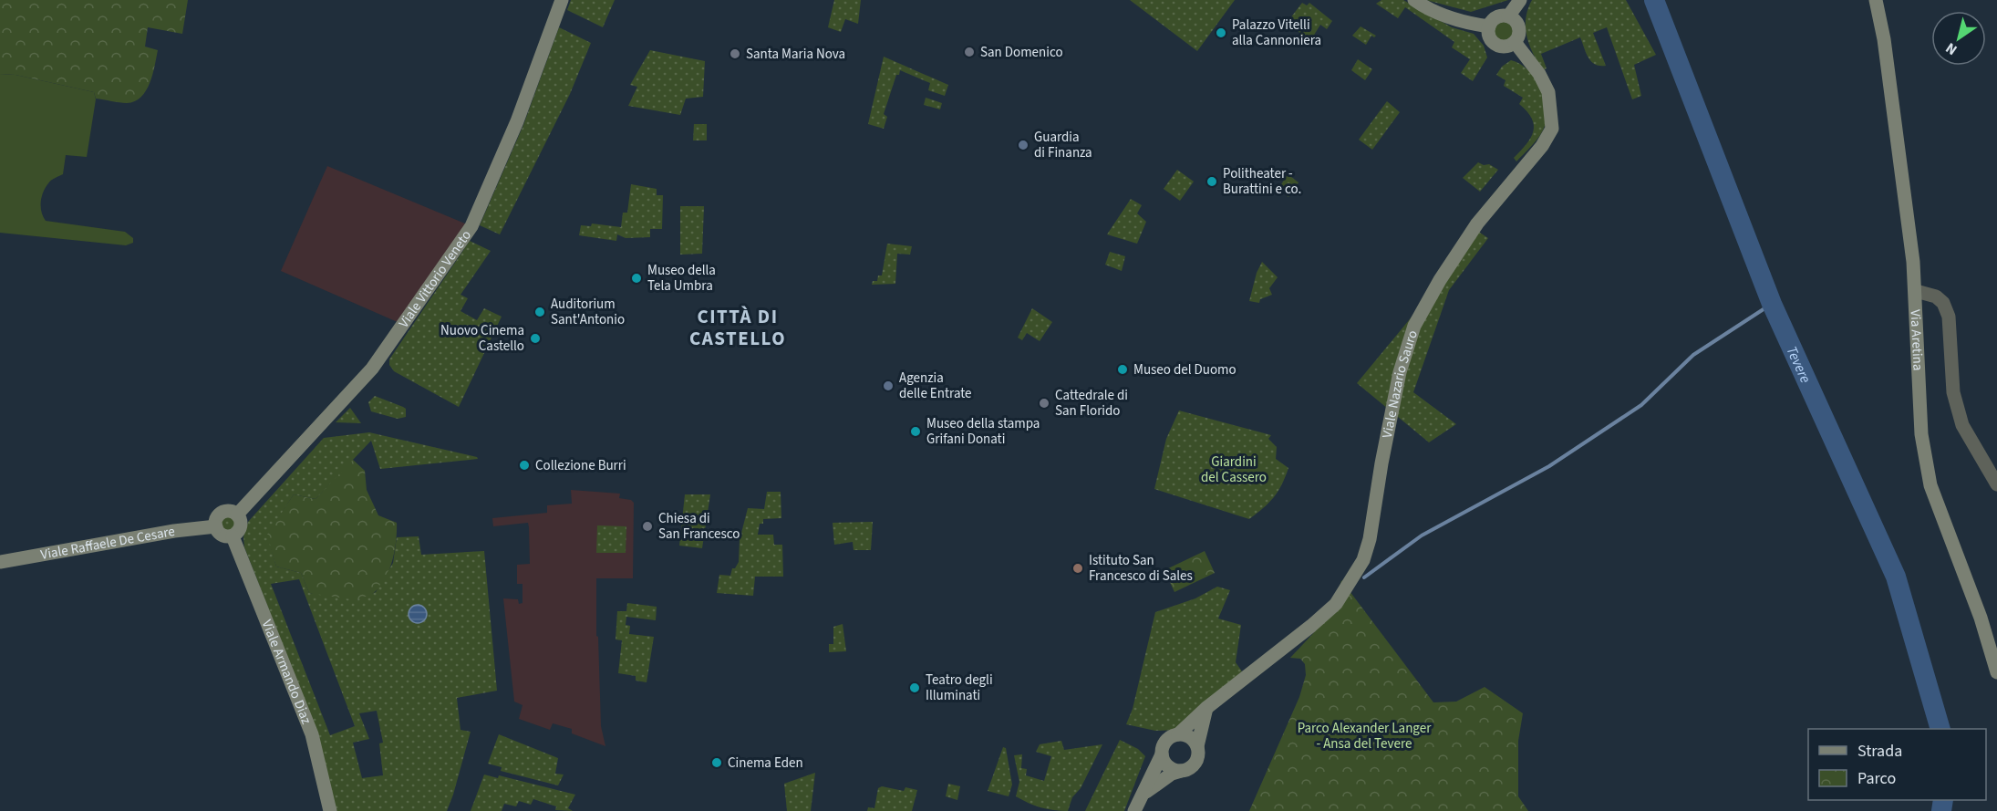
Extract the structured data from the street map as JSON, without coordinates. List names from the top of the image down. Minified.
{"streets":{"main road":["Viale Vittorio Veneto","Via Aretina","Viale Nazario Sauro","Viale Raffaele De Cesare","Viale Armando Diaz"]},"crossings":[["Viale Vittorio Veneto","Viale Raffaele De Cesare"],["Viale Vittorio Veneto","Viale Armando Diaz"],["Viale Raffaele De Cesare","Viale Armando Diaz"]],"districts":["CITTÀ DI CASTELLO"],"water":["Tevere"],"parks":["Giardini del Cassero","Parco Alexander Langer - Ansa del Tevere"],"places":["Palazzo Vitelli alla Cannoniera","San Domenico","Santa Maria Nova","Guardia di Finanza","Politheater - Burattini e co.","Museo della Tela Umbra","Auditorium Sant'Antonio","Nuovo Cinema Castello","Museo del Duomo","Agenzia delle Entrate","Cattedrale di San Florido","Museo della stampa Grifani Donati","Collezione Burri","Chiesa di San Francesco","Istituto San Francesco di Sales","Teatro degli Illuminati","Cinema Eden"],"legend":["Strada","Parco"],"north":"bottom left"}
